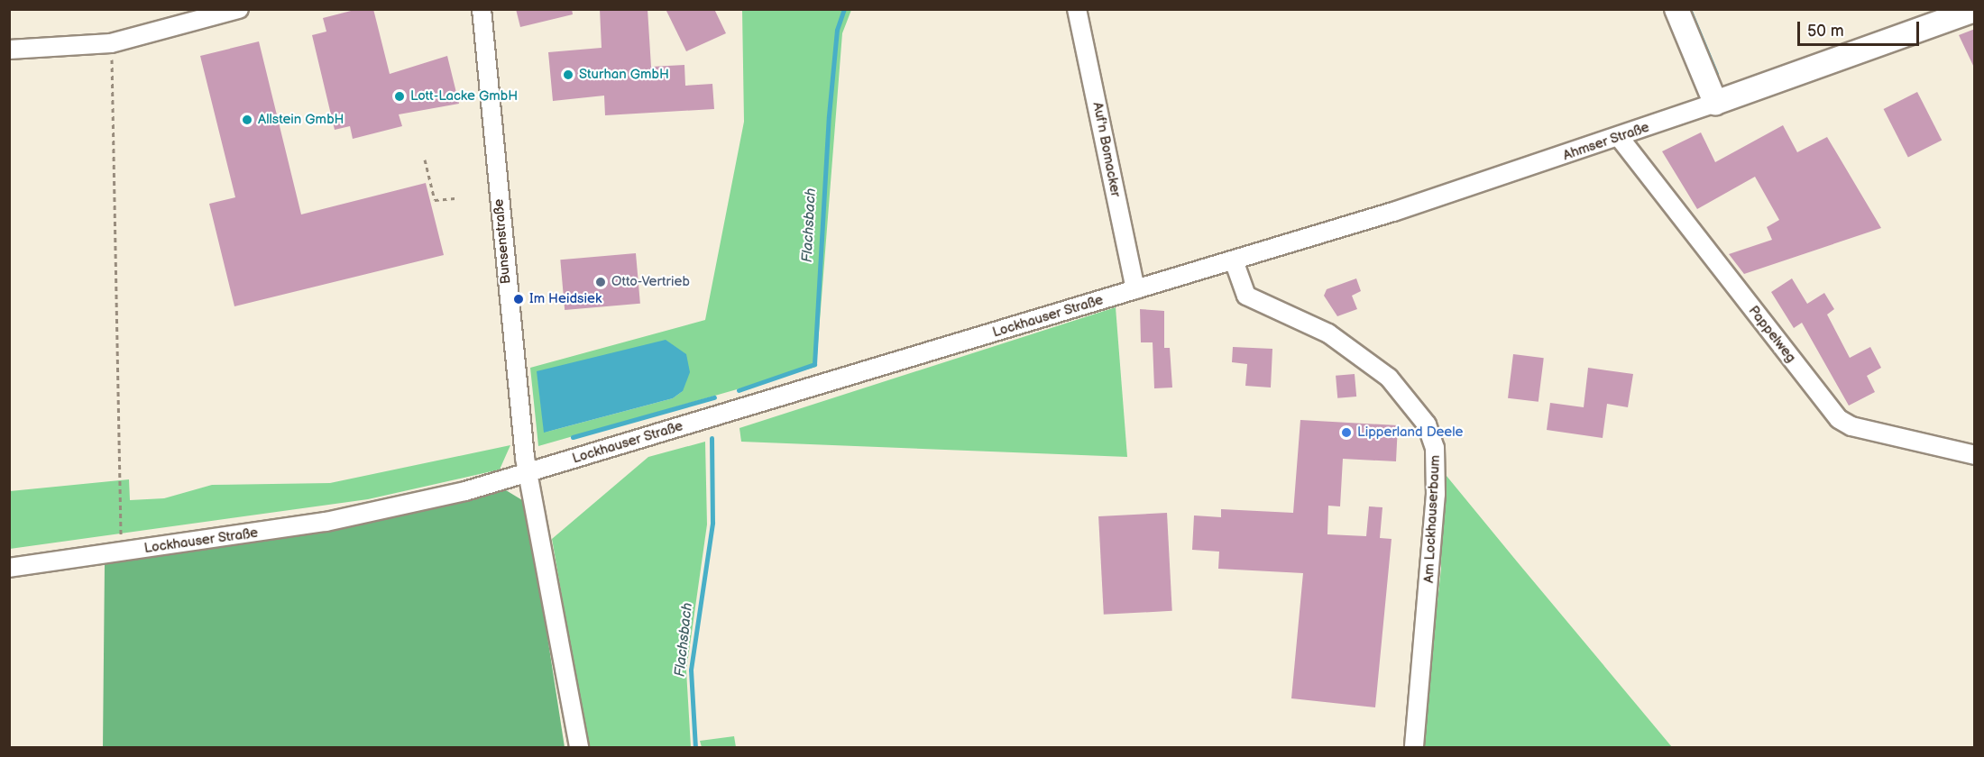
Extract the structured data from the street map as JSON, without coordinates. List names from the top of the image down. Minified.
{"streets":{"main road":["Ahmser Straße"],"street":["Auf'n Bomacker","Bunsenstraße","Lockhauser Straße","Pappelweg","Am Lockhauserbaum"]},"crossings":[["Ahmser Straße","Lockhauser Straße"],["Ahmser Straße","Pappelweg"],["Ahmser Straße","Am Lockhauserbaum"],["Auf'n Bomacker","Lockhauser Straße"],["Bunsenstraße","Lockhauser Straße"],["Lockhauser Straße","Am Lockhauserbaum"]],"water":["Flachsbach"],"places":["Sturhan GmbH","Lott-Lacke GmbH","Allstein GmbH","Otto-Vertrieb","Im Heidsiek","Lipperland Deele"],"scale_bar":"50 m"}
